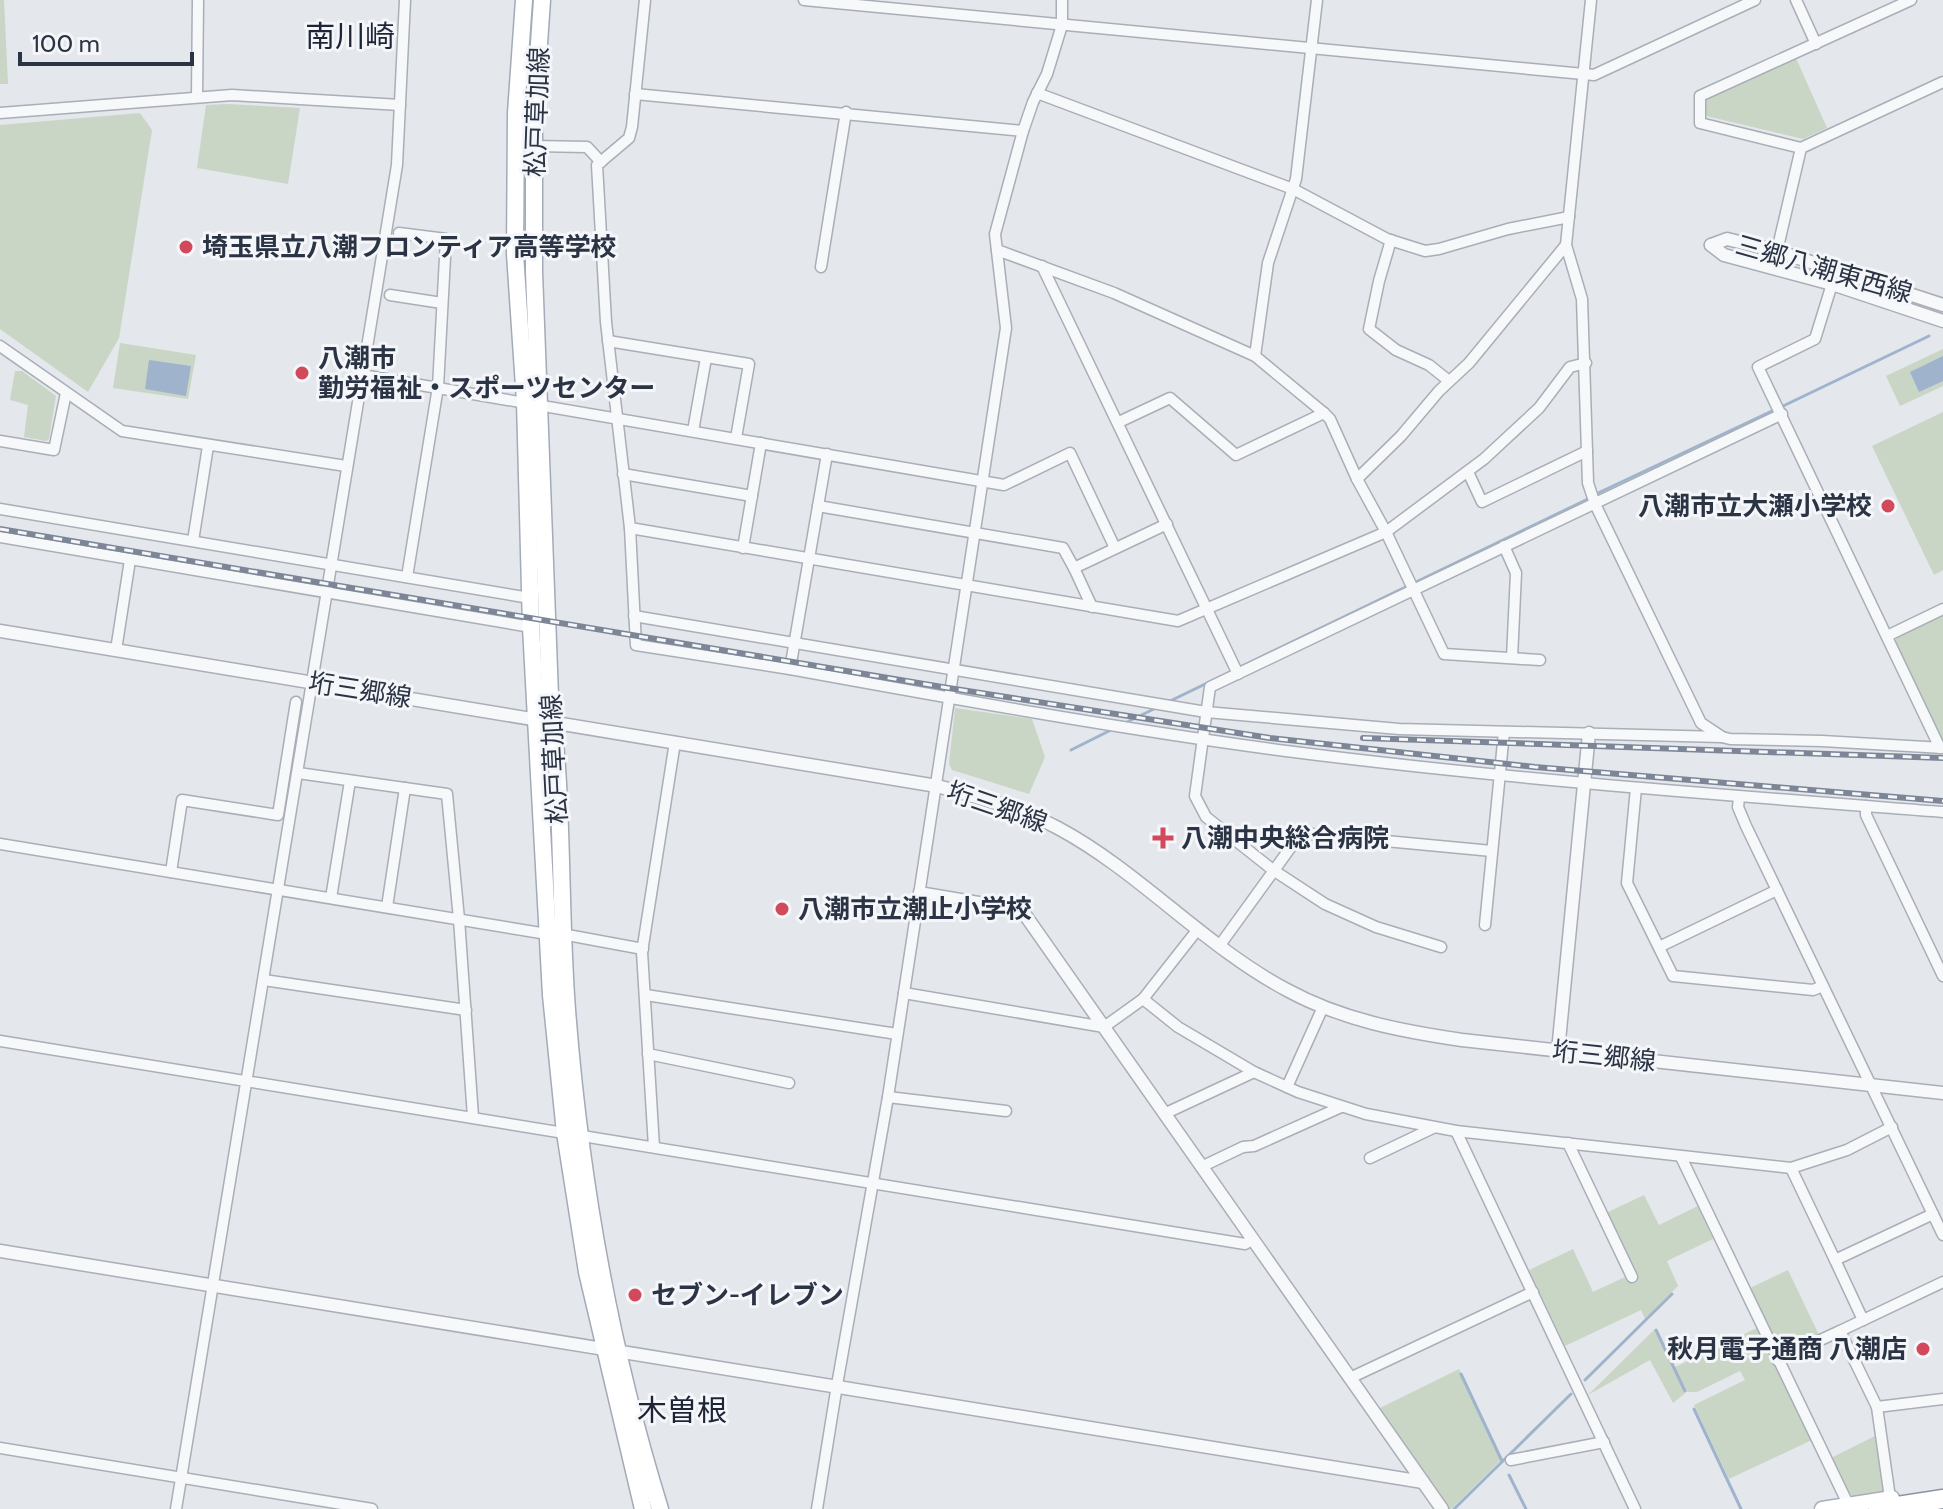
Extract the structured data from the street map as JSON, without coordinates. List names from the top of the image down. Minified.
{"streets":{"main road":["松戸草加線"],"street":["三郷八潮東西線","垳三郷線"]},"crossings":[["松戸草加線","垳三郷線"]],"districts":["南川崎","木曽根"],"places":{"other":["埼玉県立八潮フロンティア高等学校","八潮市 勤労福祉・スポーツセンター","八潮市立大瀬小学校","八潮市立潮止小学校","セブン-イレブン","秋月電子通商 八潮店"],"health":["八潮中央総合病院"]},"scale_bar":"100 m"}
